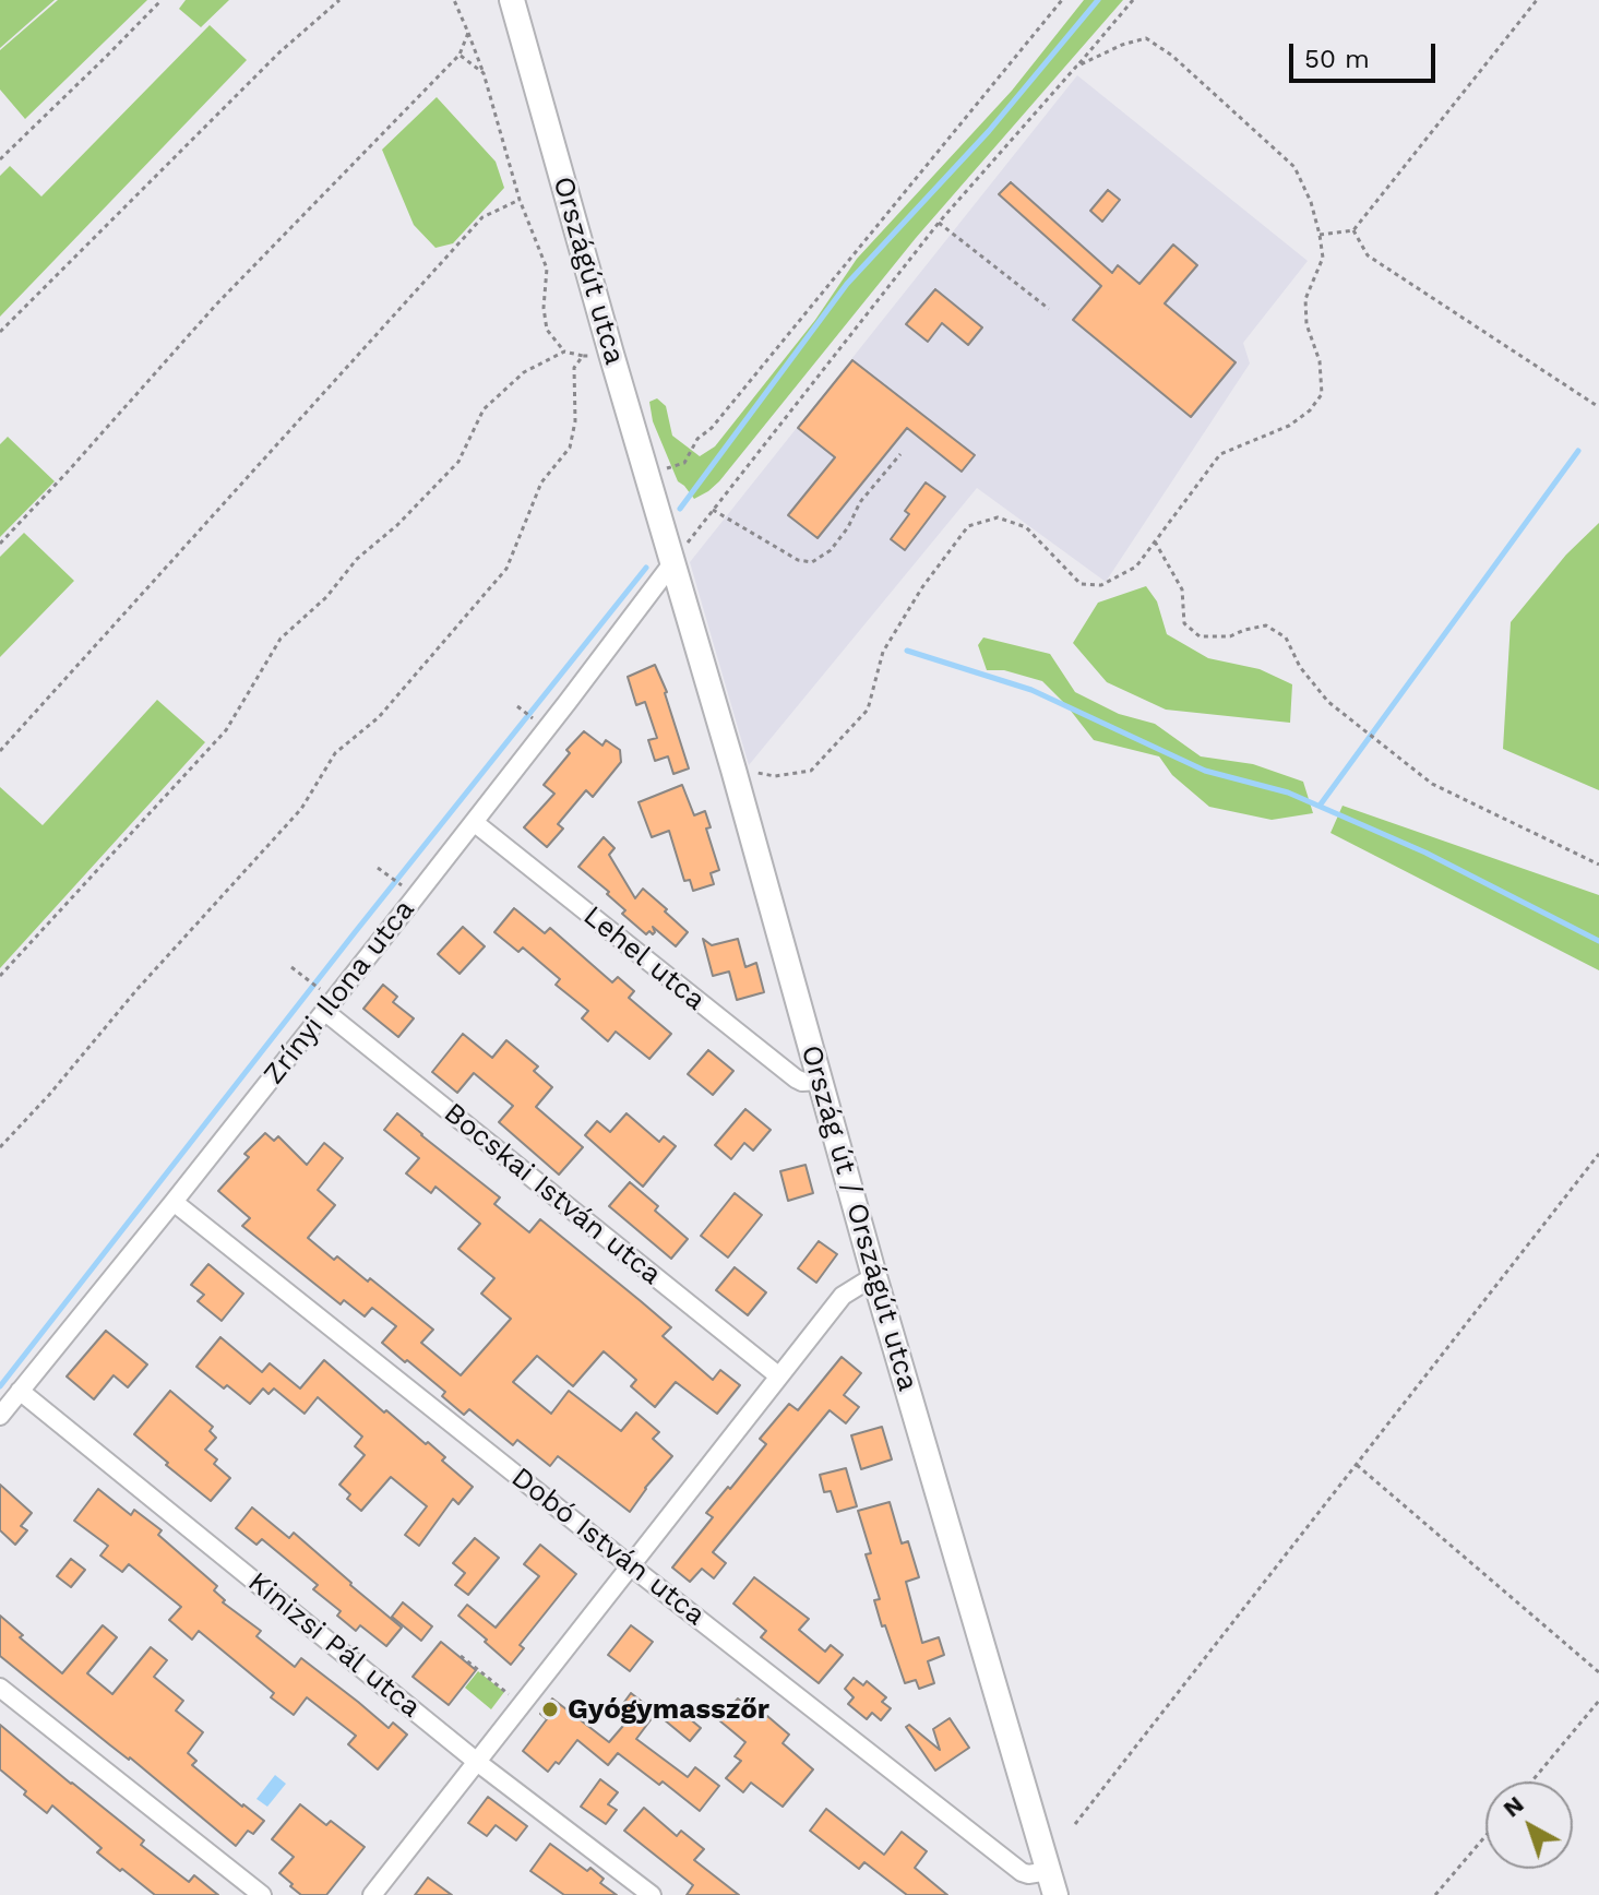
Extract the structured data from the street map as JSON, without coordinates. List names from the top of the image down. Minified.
{"streets":{"main road":["Országút utca","Ország út / Országút utca"],"street":["Lehel utca","Zrínyi Ilona utca","Bocskai István utca","Dobó István utca","Kinizsi Pál utca"]},"crossings":[["Országút utca","Zrínyi Ilona utca"],["Országút utca","Ország út / Országút utca"],["Lehel utca","Zrínyi Ilona utca"],["Lehel utca","Ország út / Országút utca"],["Zrínyi Ilona utca","Bocskai István utca"],["Zrínyi Ilona utca","Ország út / Országút utca"],["Zrínyi Ilona utca","Dobó István utca"],["Zrínyi Ilona utca","Kinizsi Pál utca"],["Ország út / Országút utca","Dobó István utca"]],"places":["Gyógymasszőr"],"scale_bar":"50 m","north":"top left"}
